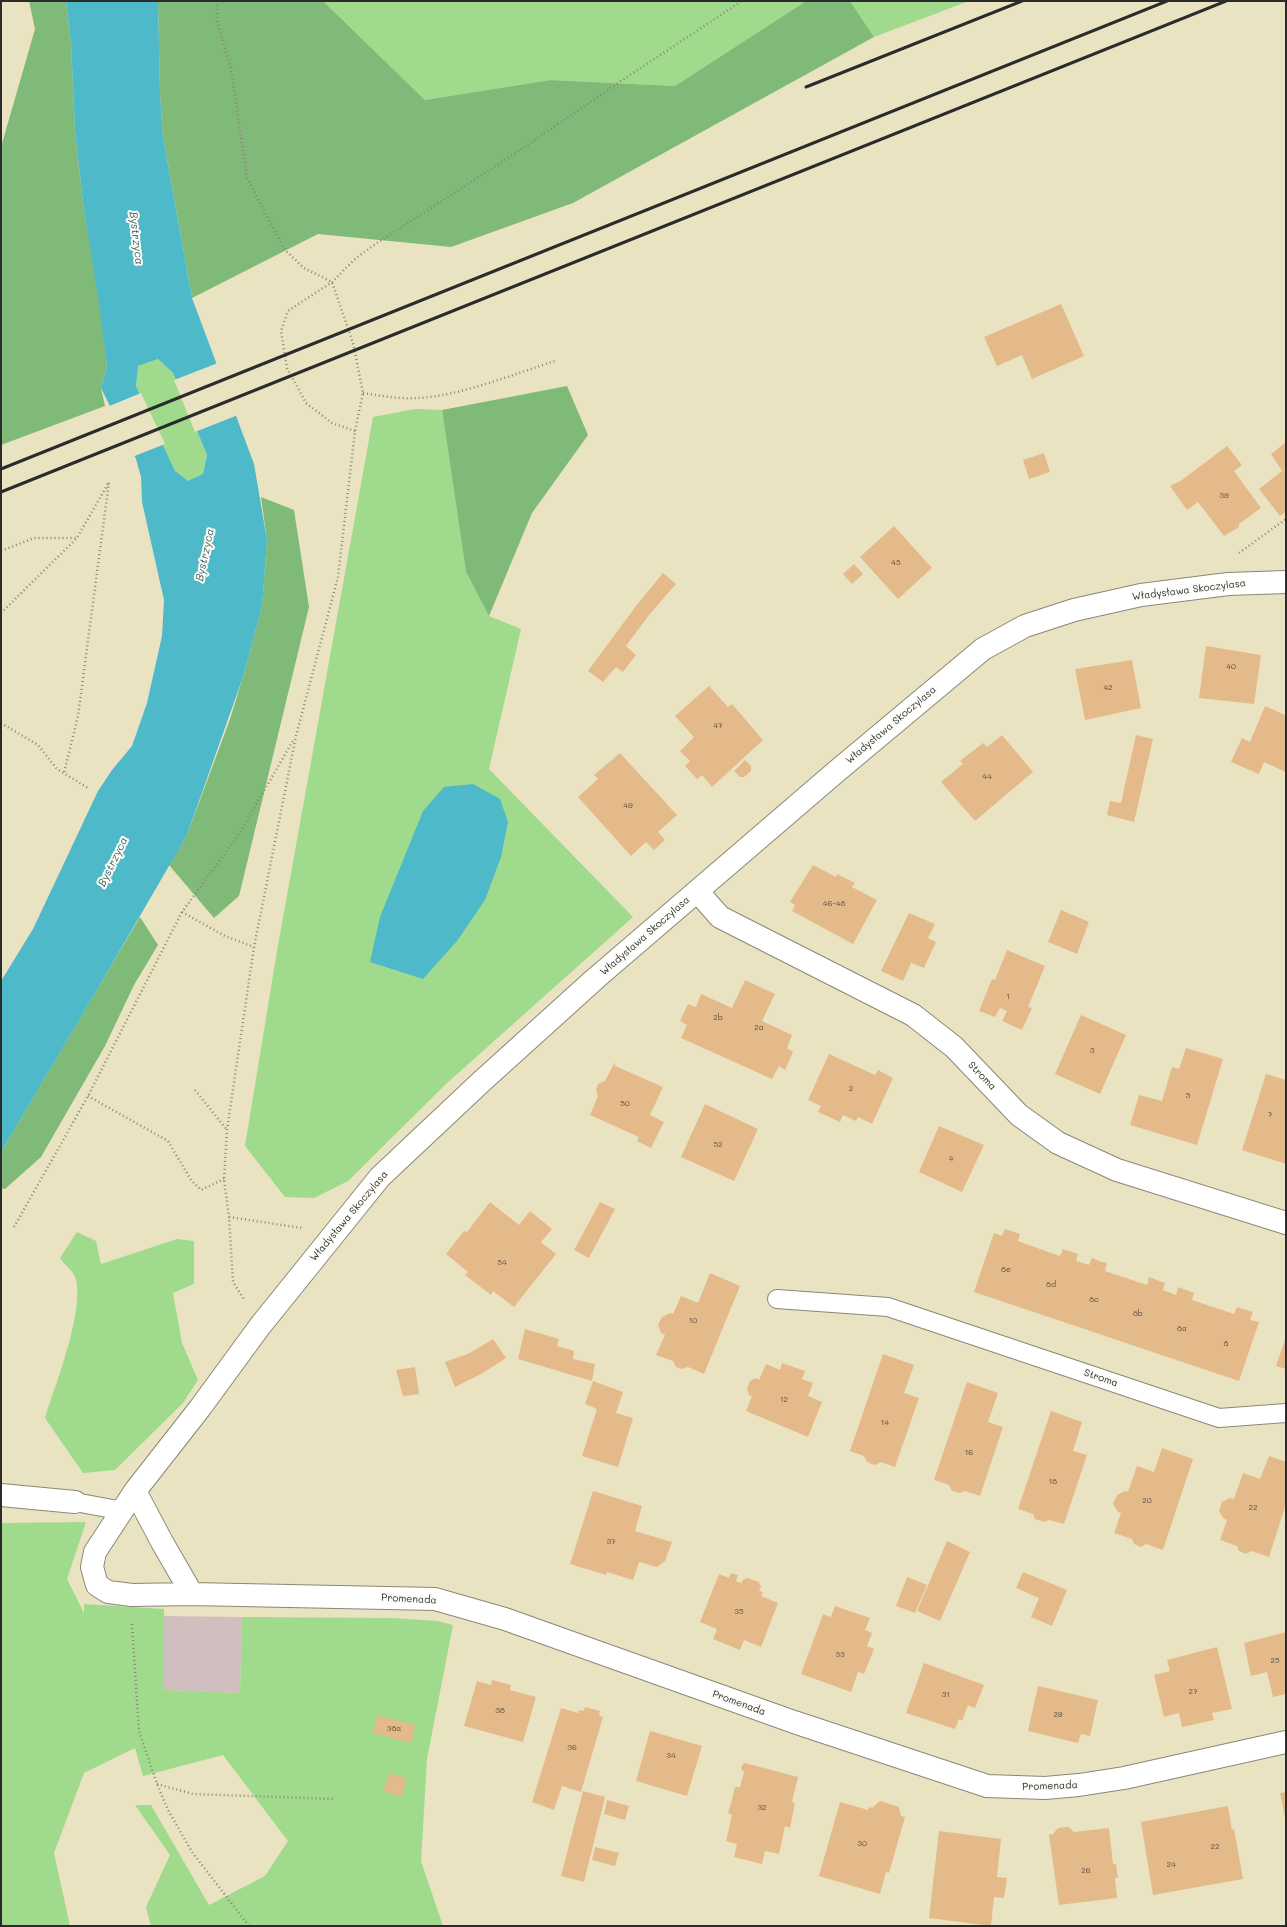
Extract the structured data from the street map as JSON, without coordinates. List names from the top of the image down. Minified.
{"streets":{"street":["Władysława Skoczylasa","Stroma","Promenada"]},"crossings":[["Władysława Skoczylasa","Stroma"],["Władysława Skoczylasa","Promenada"]],"water":["Bystrzyca"],"house_numbers":["39","45","40","42","47","44","49","46-48","1","2b","2a","3","2","5","50","7","52","4","54","8e","8d","8c","8b","10","8a","8","12","14","16","18","20","22","37","35","33","25","27","31","38","29","38a","36","34","32","30","22","24","26"]}
